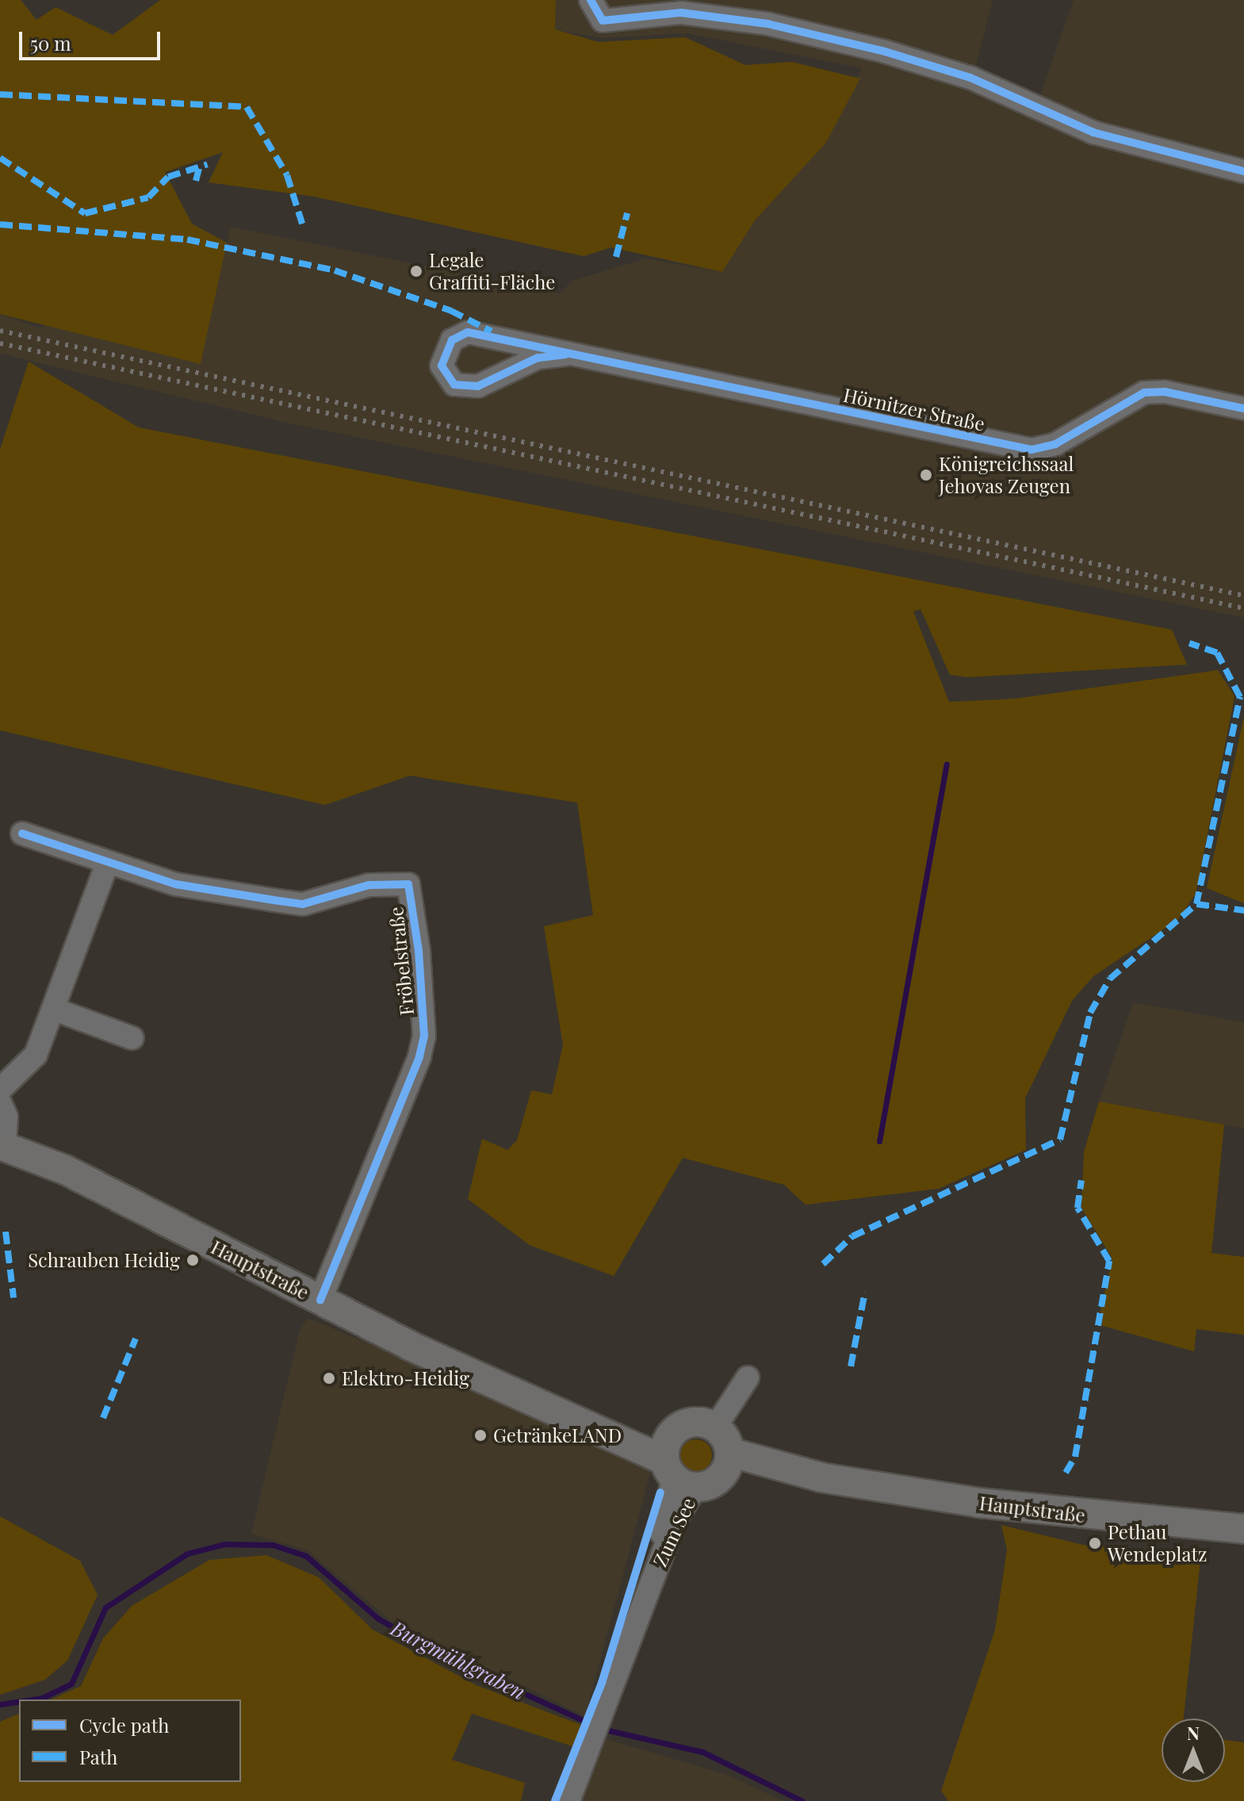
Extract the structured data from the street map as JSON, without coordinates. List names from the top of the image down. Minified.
{"streets":{"main road":["Hauptstraße"],"street":["Hörnitzer Straße","Fröbelstraße","Zum See"]},"crossings":[["Fröbelstraße","Hauptstraße"],["Hauptstraße","Zum See"]],"water":["Burgmühlgraben"],"places":["Legale Graffiti-Fläche","Königreichssaal Jehovas Zeugen","Schrauben Heidig","Elektro-Heidig","GetränkeLAND","Pethau Wendeplatz"],"legend":["Cycle path","Path"],"scale_bar":"50 m","north":"top"}
